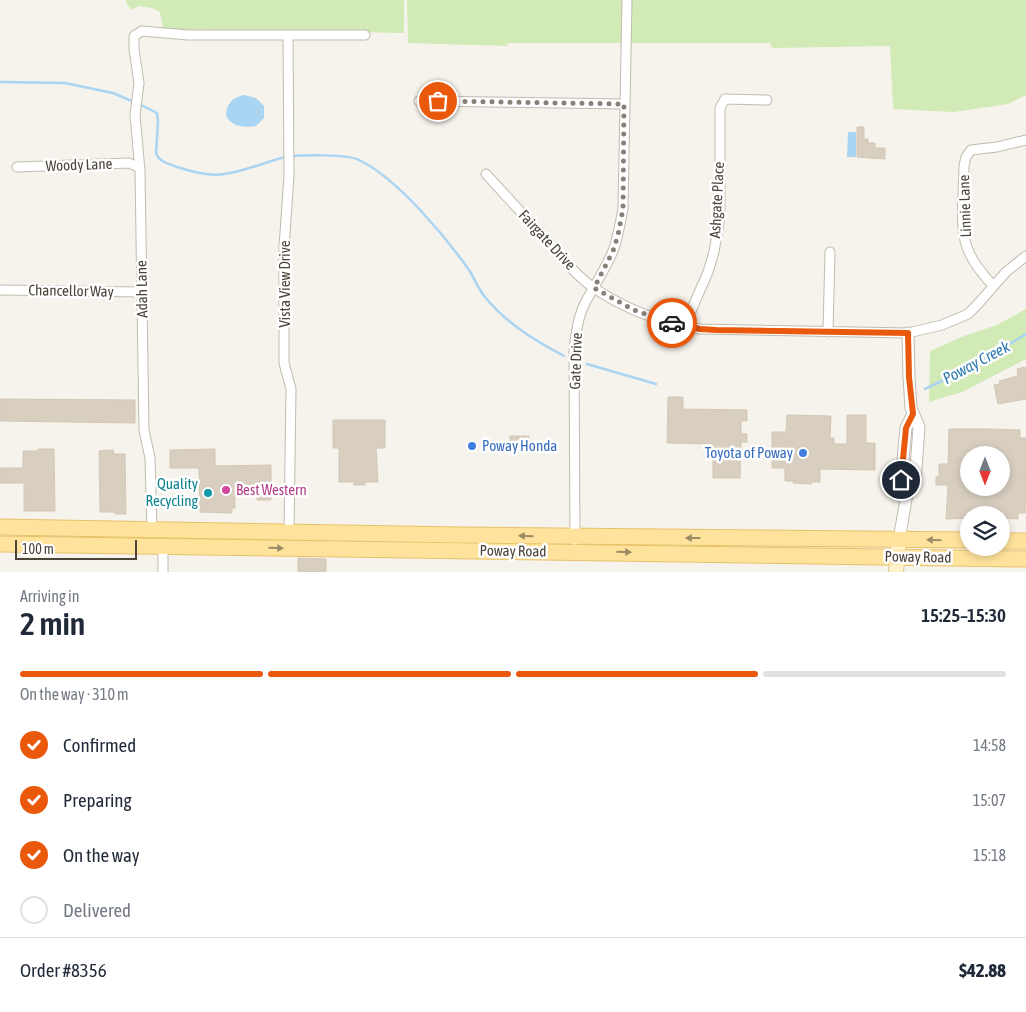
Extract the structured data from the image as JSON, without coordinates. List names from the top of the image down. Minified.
{"streets":{"main road":["Poway Road"],"street":["Woody Lane","Ashgate Place","Linnie Lane","Fairgate Drive","Vista View Drive","Adah Lane","Chancellor Way","Gate Drive"]},"crossings":[["Woody Lane","Adah Lane"],["Ashgate Place","Fairgate Drive"],["Linnie Lane","Fairgate Drive"],["Fairgate Drive","Gate Drive"],["Vista View Drive","Adah Lane"],["Vista View Drive","Poway Road"],["Adah Lane","Chancellor Way"],["Adah Lane","Poway Road"],["Gate Drive","Poway Road"]],"water":["Poway Creek"],"places":["Poway Honda","Toyota of Poway","Best Western","Quality Recycling"],"scale_bar":"100 m","north":"bottom","page":{"scale":"100 m","heading":["2 min","Arriving in","15:25–15:30"],"panel":["Order #8356","$42.88"],"bar":"On the way · 310 m","list":[["Confirmed","14:58"],["Preparing","15:07"],["On the way","15:18"],"Delivered"]}}
